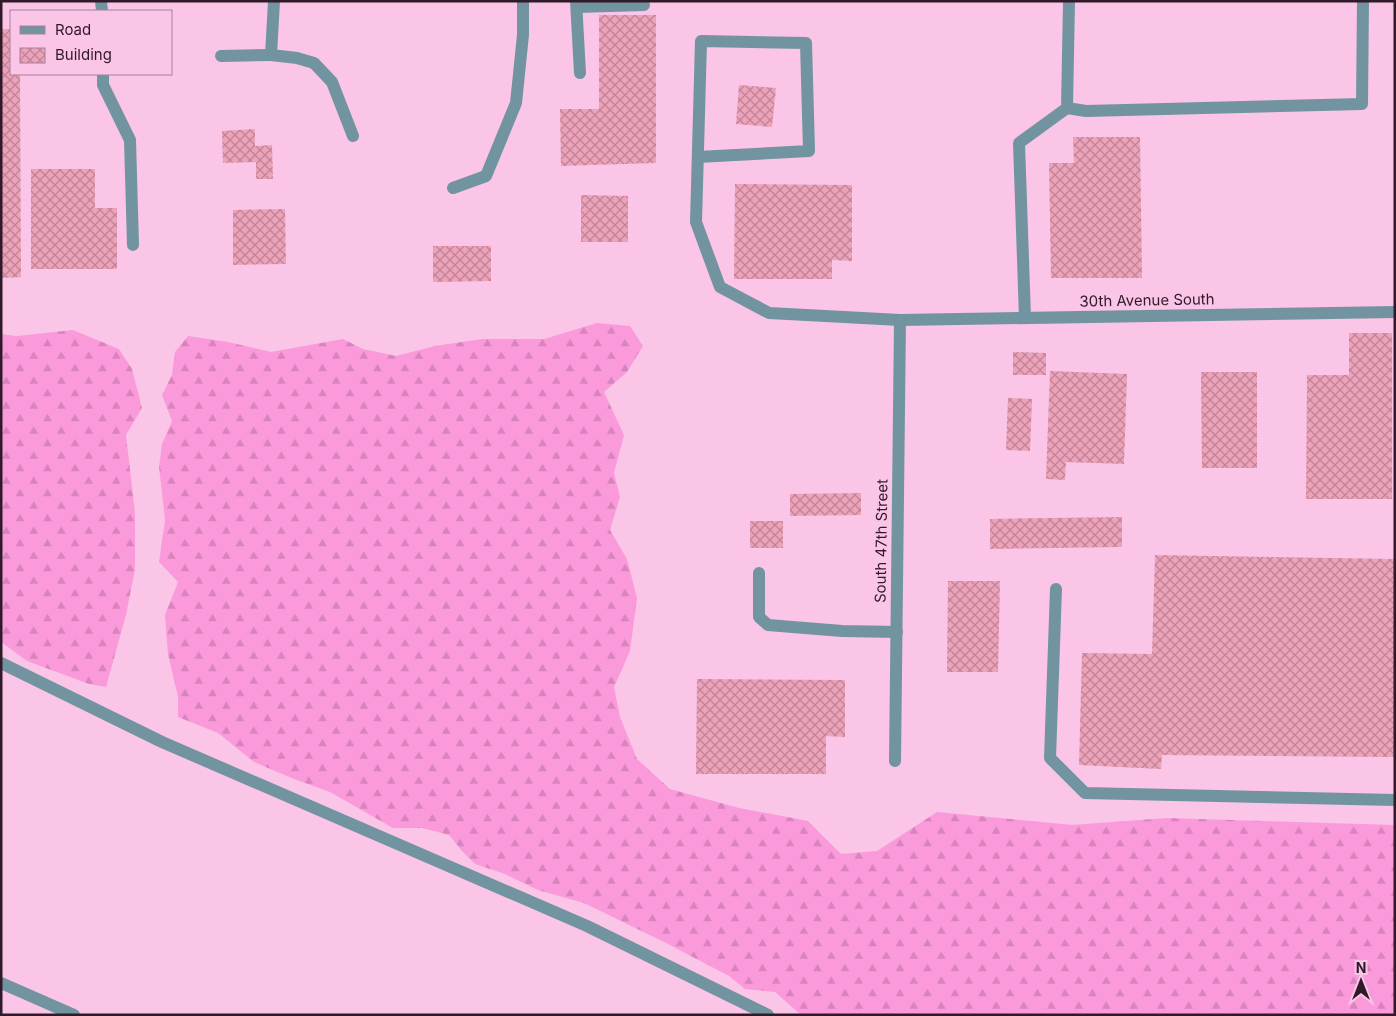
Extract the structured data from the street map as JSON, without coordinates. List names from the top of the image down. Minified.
{"streets":{"street":["30th Avenue South","South 47th Street"]},"crossings":[["30th Avenue South","South 47th Street"]],"legend":["Road","Building"],"north":"top"}
